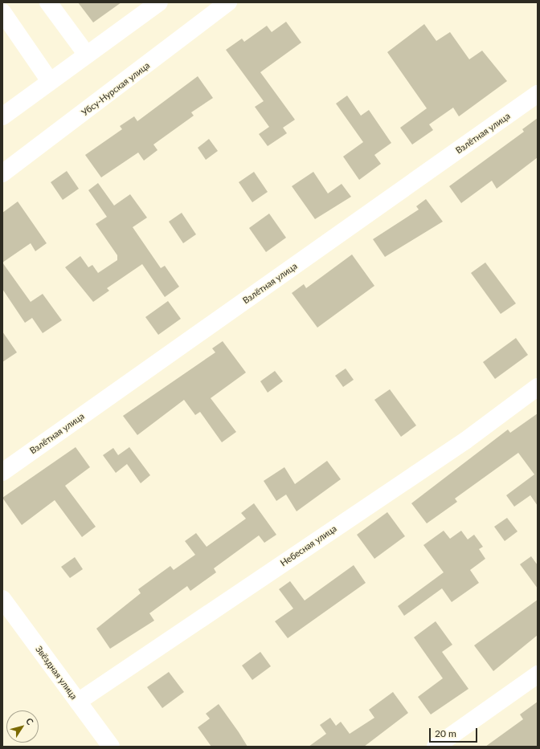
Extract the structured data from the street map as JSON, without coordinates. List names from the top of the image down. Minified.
{"streets":{"street":["Убсу-Нурская улица","Взлётная улица","Небесная улица","Звёздная улица"]},"crossings":[["Небесная улица","Звёздная улица"]],"scale_bar":"20 m","north":"top right"}
